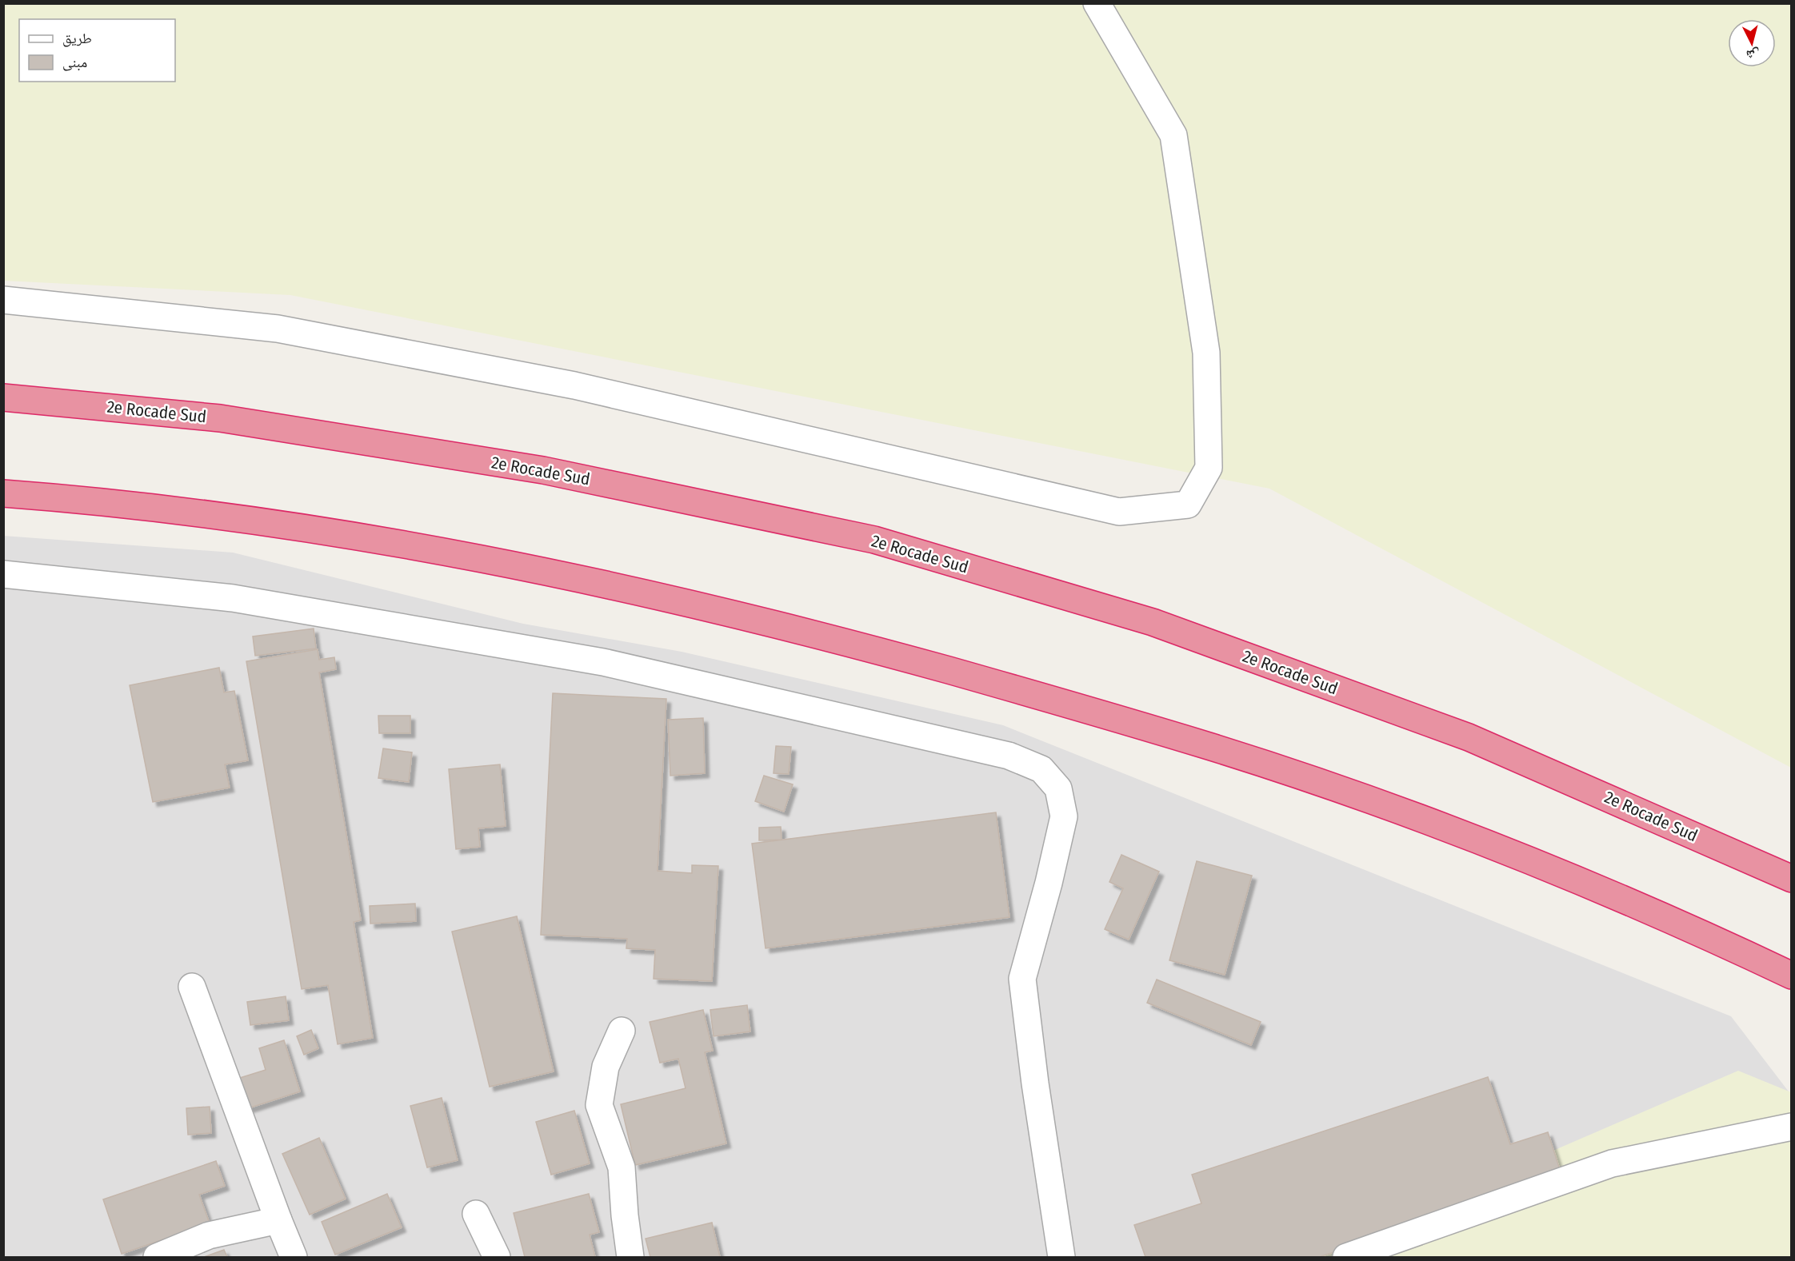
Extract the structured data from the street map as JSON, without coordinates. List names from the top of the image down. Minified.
{"streets":{"highway":["2e Rocade Sud"]},"legend":["طريق","مبنى"],"north":"bottom"}
